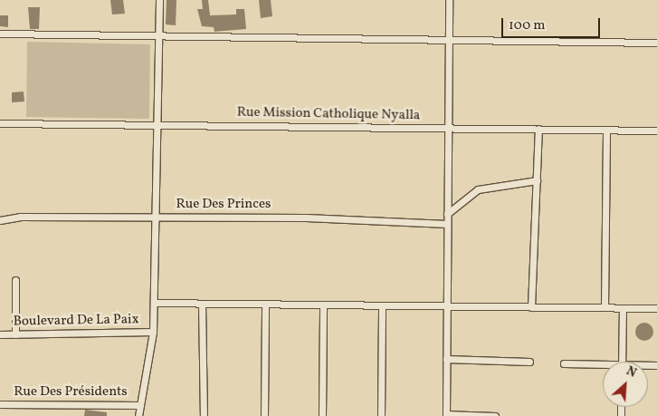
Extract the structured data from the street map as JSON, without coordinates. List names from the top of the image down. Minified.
{"streets":{"street":["Rue Mission Catholique Nyalla","Rue Des Princes","Boulevard De La Paix","Rue Des Présidents"]},"scale_bar":"100 m","north":"top right"}
